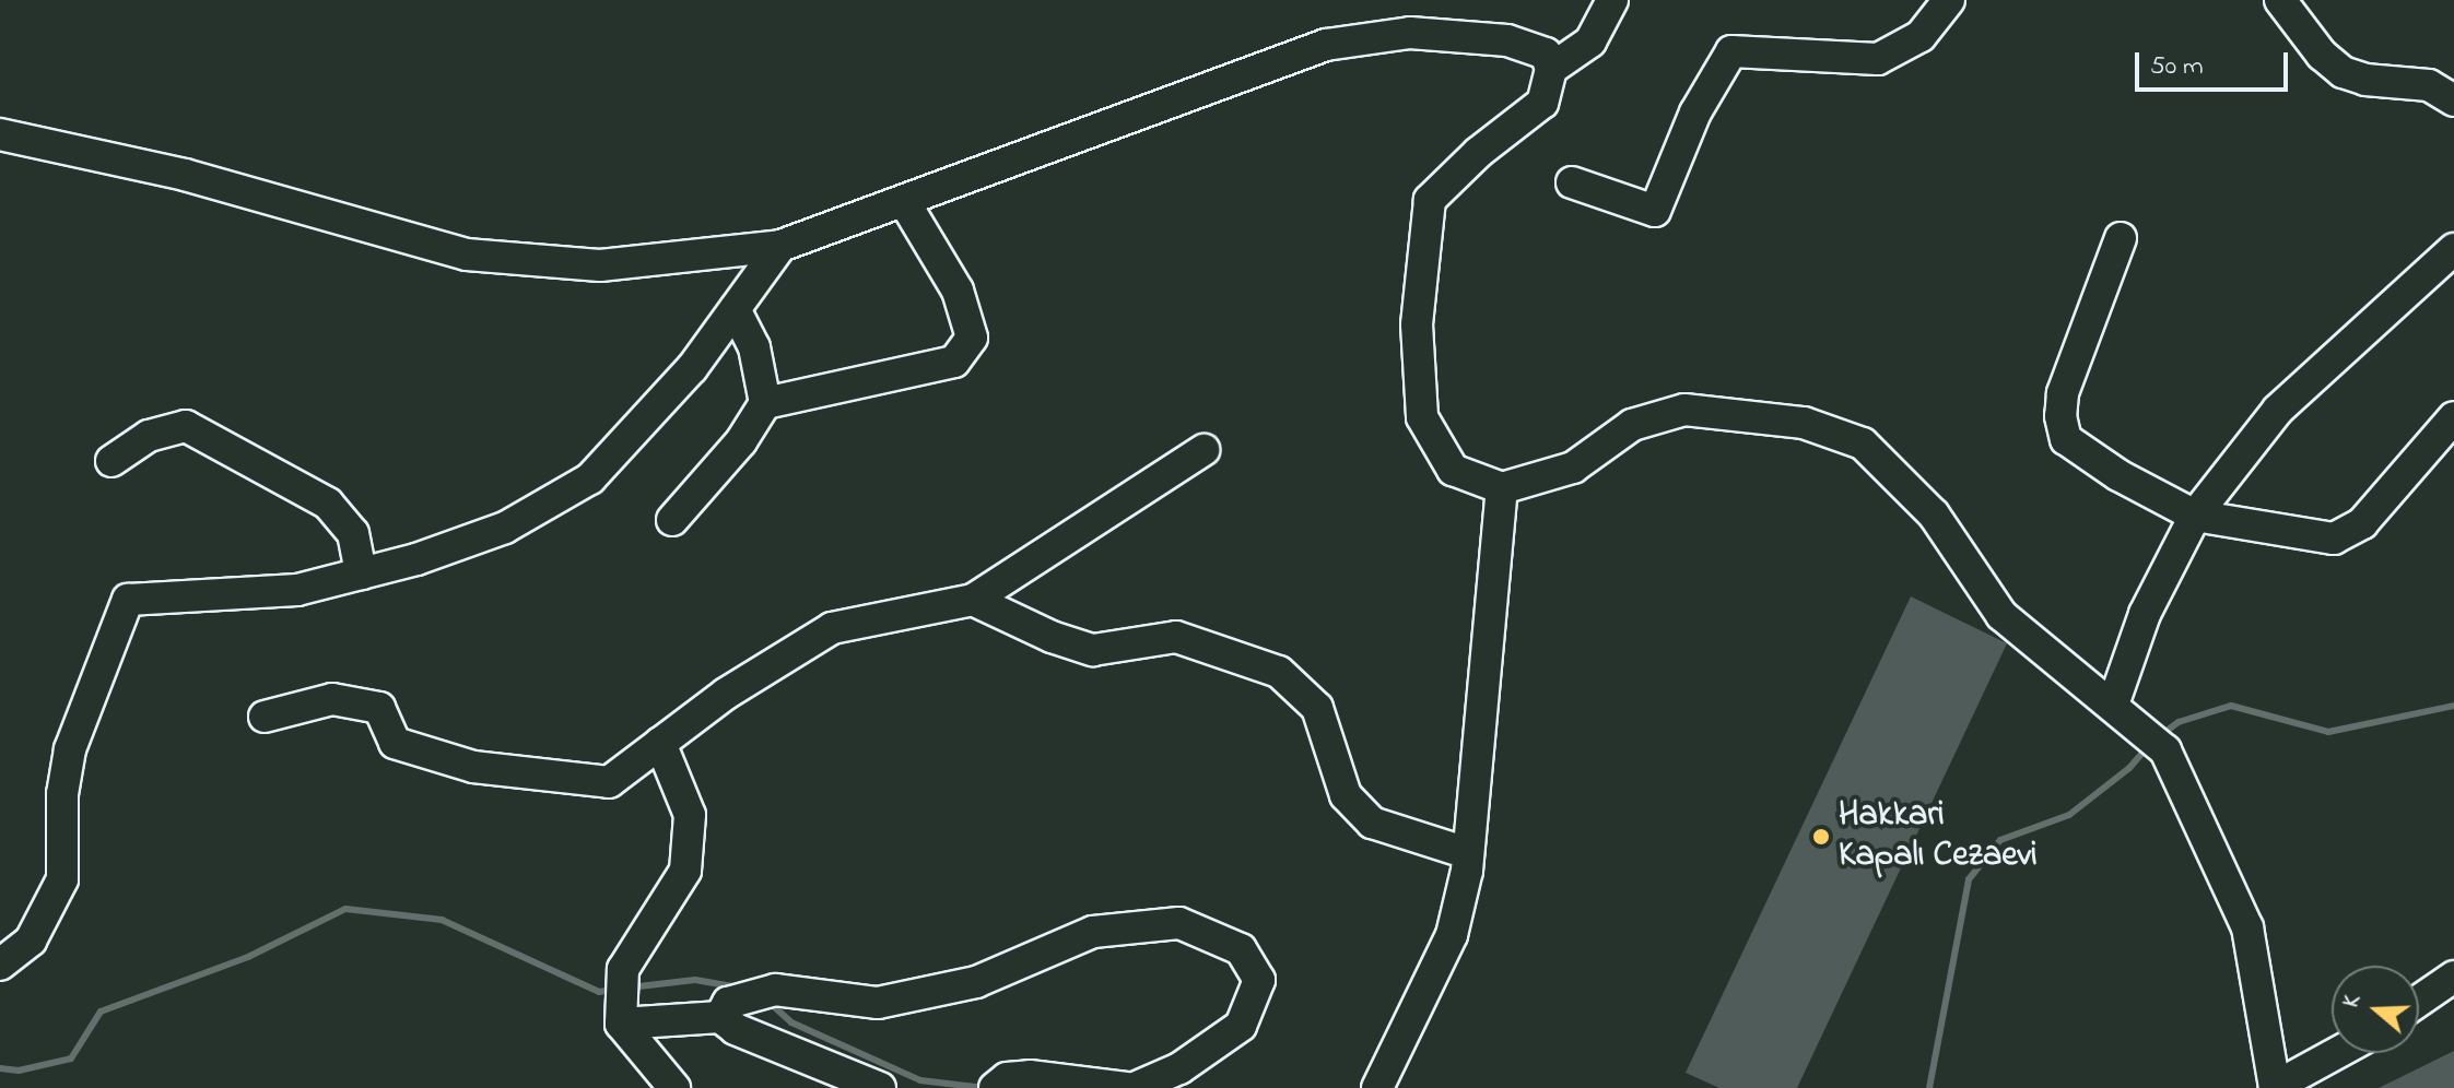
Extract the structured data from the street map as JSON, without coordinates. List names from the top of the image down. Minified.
{"places":["Hakkari Kapalı Cezaevi"],"scale_bar":"50 m","north":"left"}
